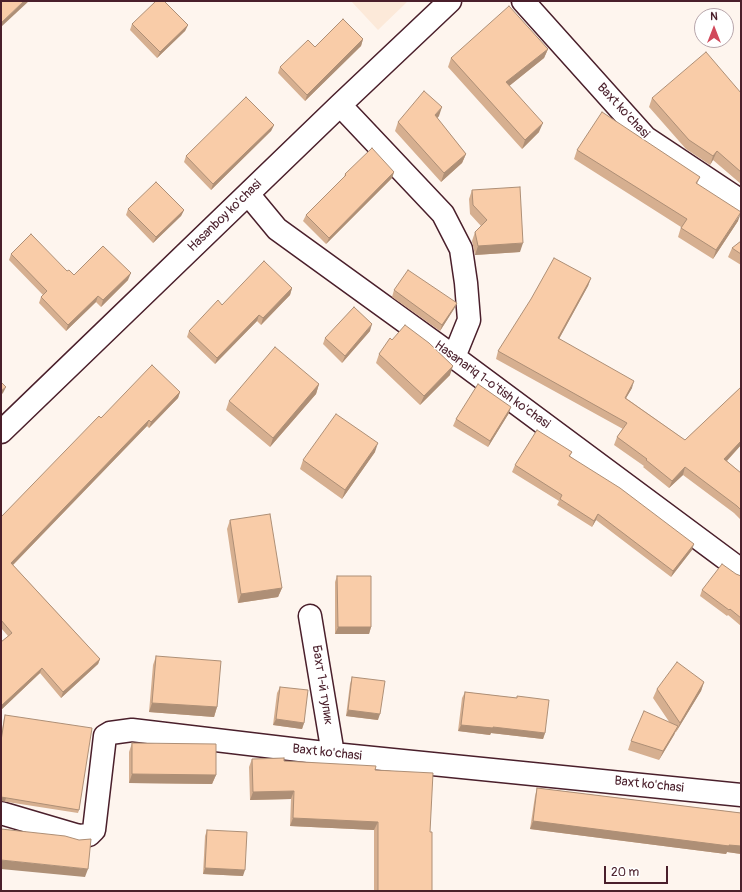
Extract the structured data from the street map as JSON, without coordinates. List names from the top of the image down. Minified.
{"streets":{"street":["Baxt ko'chasi","Hasanboy ko'chasi","Hasanariq 1-o'tish ko'chasi","Бахт 1-й тупик"]},"crossings":[["Baxt ko'chasi","Бахт 1-й тупик"],["Hasanboy ko'chasi","Hasanariq 1-o'tish ko'chasi"]],"scale_bar":"20 m","north":"top"}
